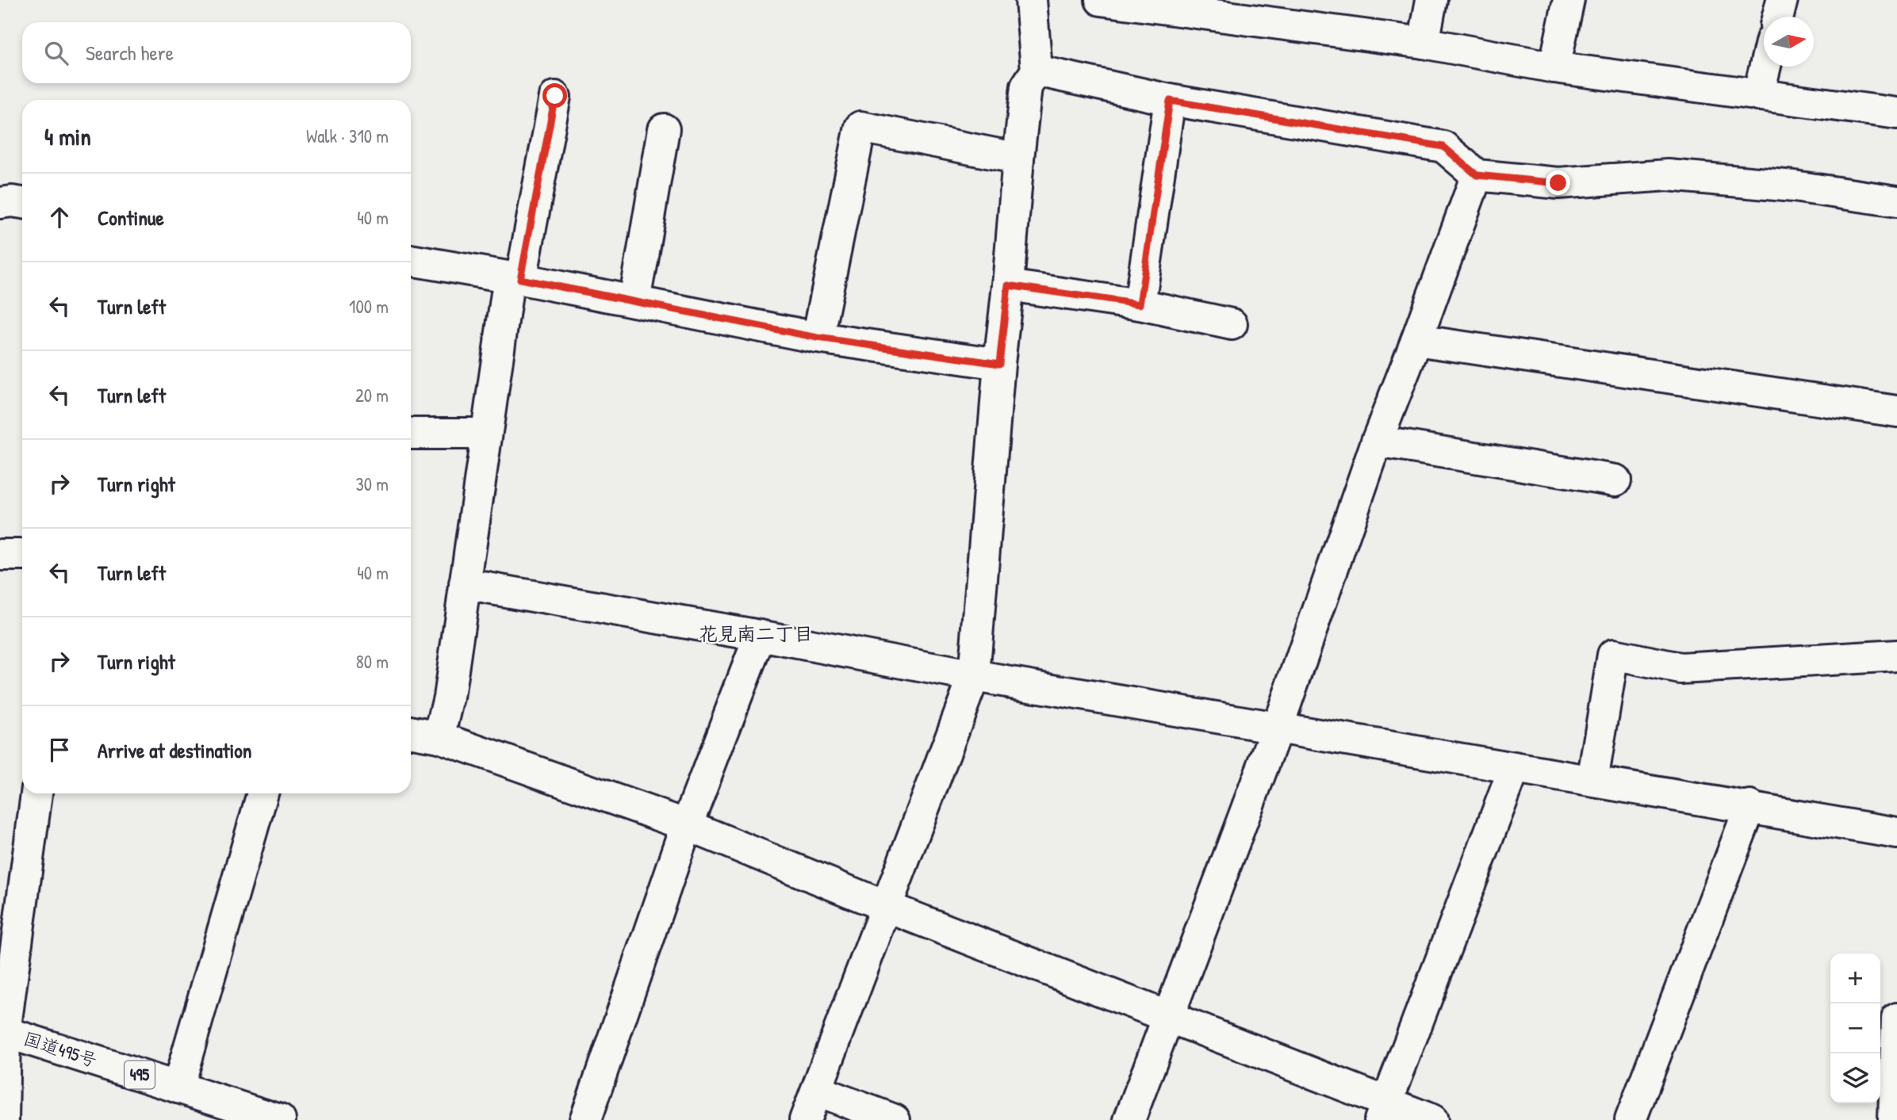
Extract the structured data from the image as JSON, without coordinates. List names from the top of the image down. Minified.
{"streets":{"main road":["国道495号","495"]},"districts":["花見南二丁目"],"north":"right","page":{"search":"Search here","heading":["4 min","Walk · 310 m"],"list":[["Continue","40 m"],["Turn left","100 m"],["Turn left","20 m"],["Turn right","30 m"],["Turn left","40 m"],["Turn right","80 m"],"Arrive at destination"],"map_buttons":["+","−"]}}
